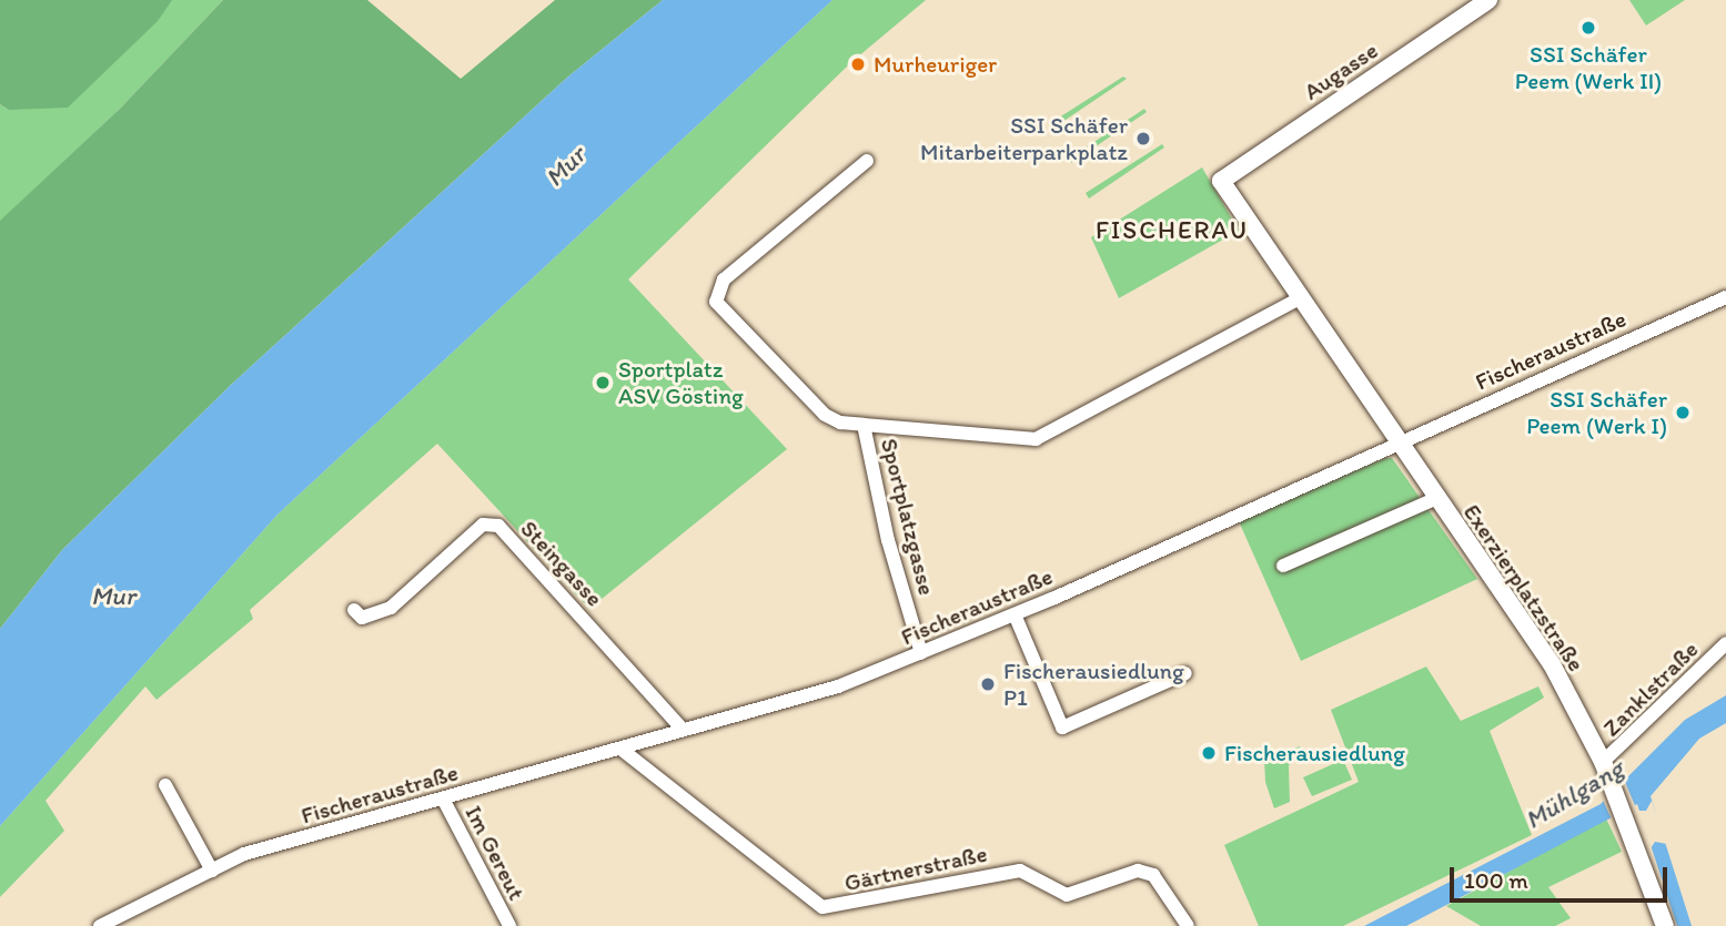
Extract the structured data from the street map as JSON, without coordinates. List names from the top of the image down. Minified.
{"streets":{"street":["Augasse","Fischeraustraße","Sportplatzgasse","Steingasse","Exerzierplatzstraße","Zanklstraße","Im Gereut","Gärtnerstraße"]},"crossings":[["Augasse","Exerzierplatzstraße"],["Fischeraustraße","Sportplatzgasse"],["Fischeraustraße","Steingasse"],["Fischeraustraße","Exerzierplatzstraße"],["Fischeraustraße","Im Gereut"],["Fischeraustraße","Gärtnerstraße"],["Exerzierplatzstraße","Zanklstraße"]],"districts":["FISCHERAU"],"water":["Mur","Mühlgang"],"places":["SSI Schäfer Peem (Werk II)","Murheuriger","SSI Schäfer Mitarbeiterparkplatz","Sportplatz ASV Gösting","SSI Schäfer Peem (Werk I)","Fischerausiedlung P1","Fischerausiedlung"],"scale_bar":"100 m"}
